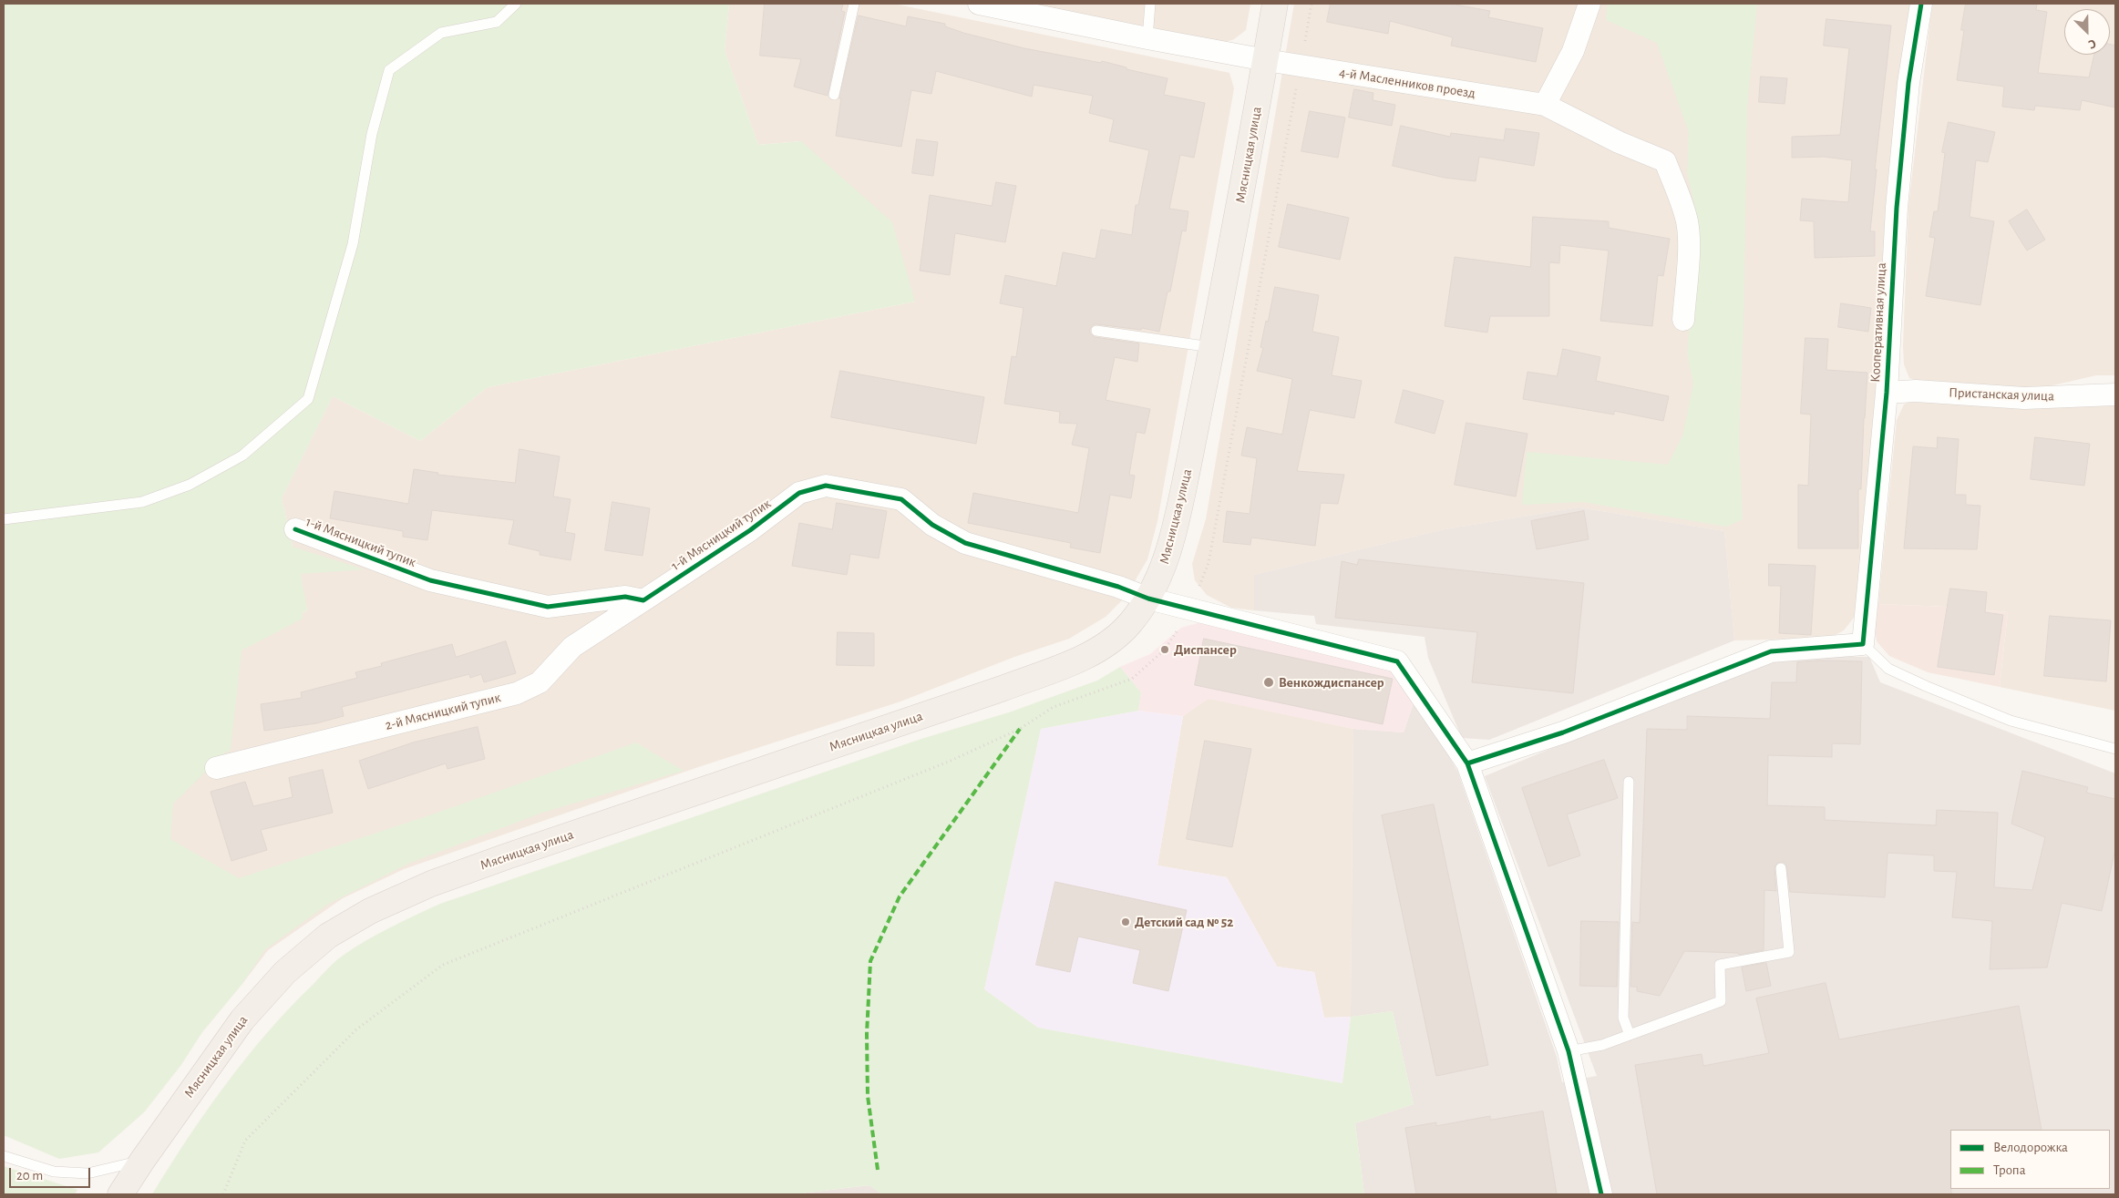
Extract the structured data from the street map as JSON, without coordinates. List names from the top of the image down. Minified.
{"streets":{"main road":["Мясницкая улица"],"street":["4-й Масленников проезд","Кооперативная улица","Пристанская улица","1-й Мясницкий тупик","2-й Мясницкий тупик"]},"crossings":[["4-й Масленников проезд","Мясницкая улица"],["Мясницкая улица","1-й Мясницкий тупик"],["Кооперативная улица","Пристанская улица"],["1-й Мясницкий тупик","2-й Мясницкий тупик"]],"places":["Диспансер","Венкождиспансер","Детский сад № 52"],"legend":["Велодорожка","Тропа"],"scale_bar":"20 m","north":"bottom right"}
